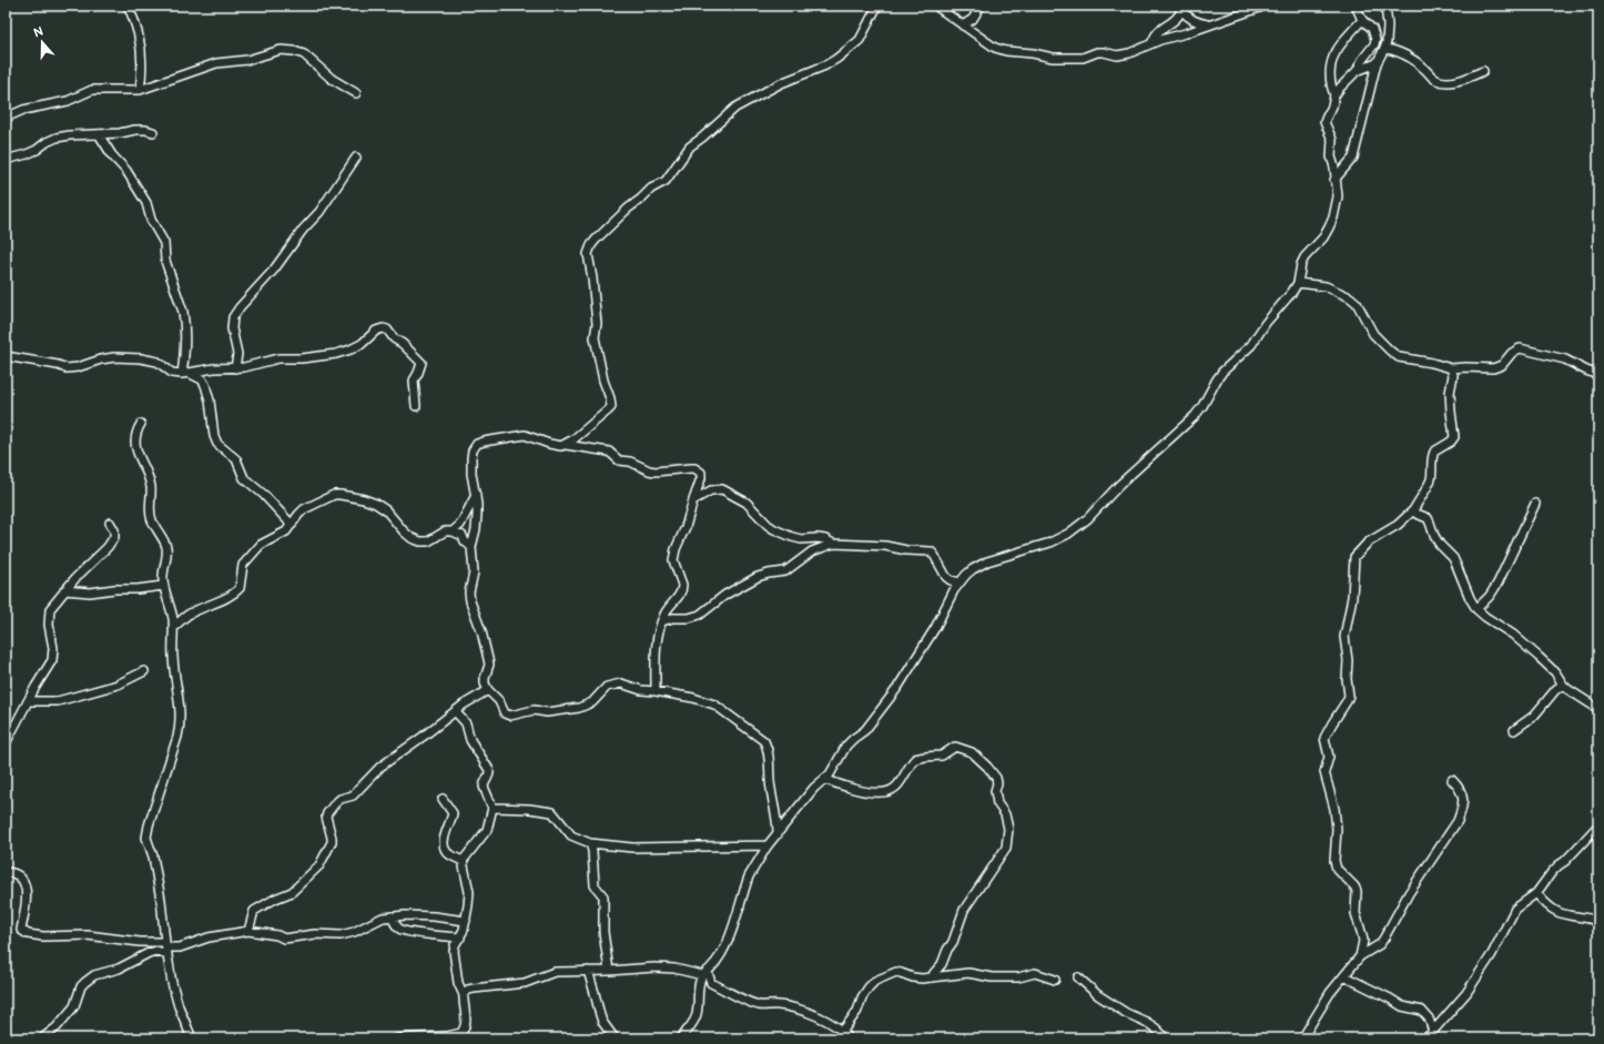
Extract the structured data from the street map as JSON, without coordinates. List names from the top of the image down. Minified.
{"north":"top"}
